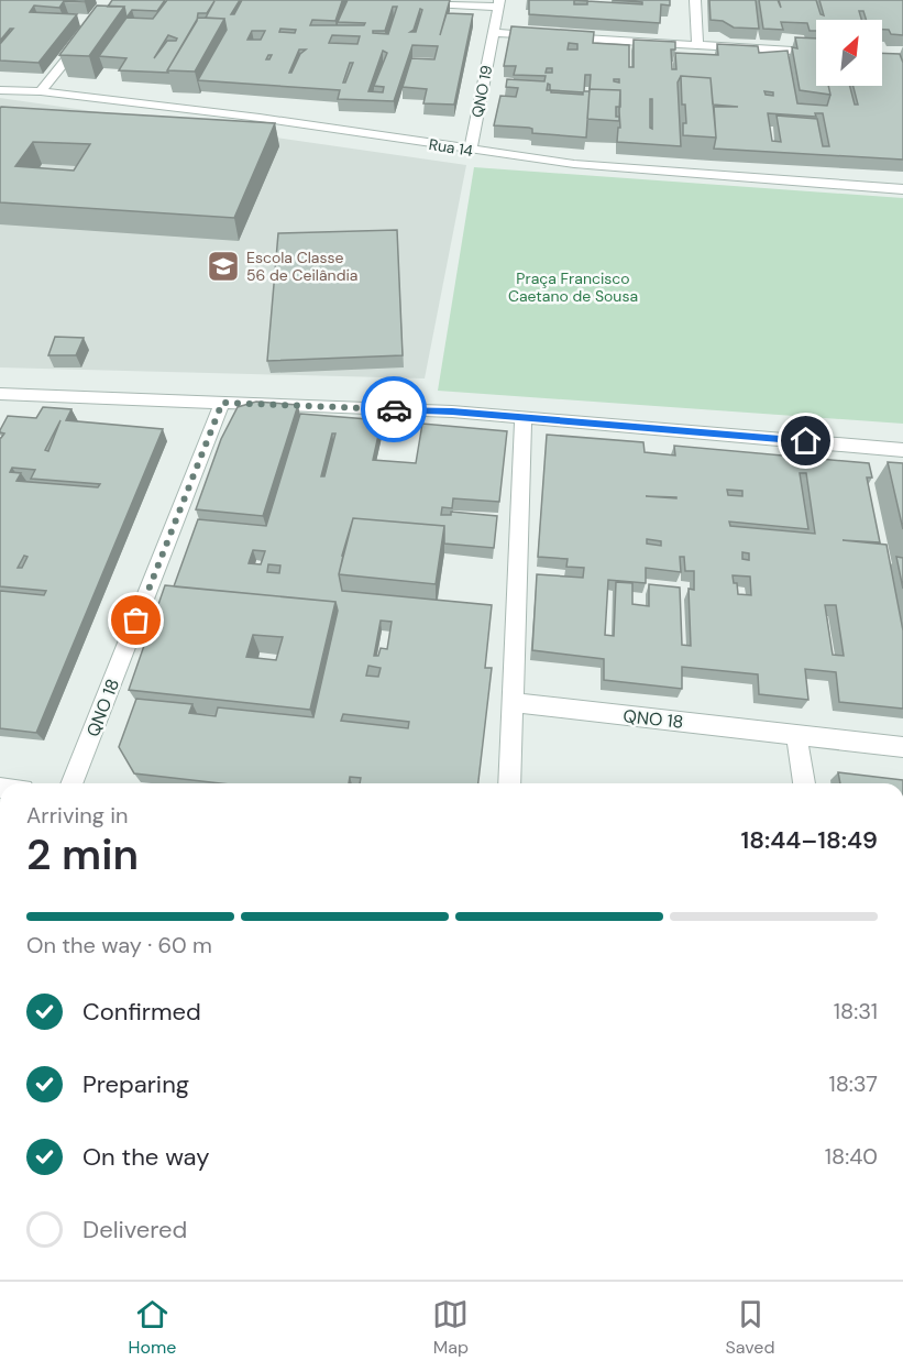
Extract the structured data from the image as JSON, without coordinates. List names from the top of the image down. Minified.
{"streets":{"street":["QNO 19","Rua 14","QNO 18"]},"crossings":[["QNO 19","Rua 14"]],"parks":["Praça Francisco Caetano de Sousa"],"places":{"school or university":["Escola Classe 56 de Ceilândia"]},"north":"top right","page":{"heading":["2 min","Arriving in","18:44–18:49"],"bar":"On the way · 60 m","list":[["Confirmed","18:31"],["Preparing","18:37"],["On the way","18:40"],"Delivered"],"tabs":["Home","Map","Saved"]}}
